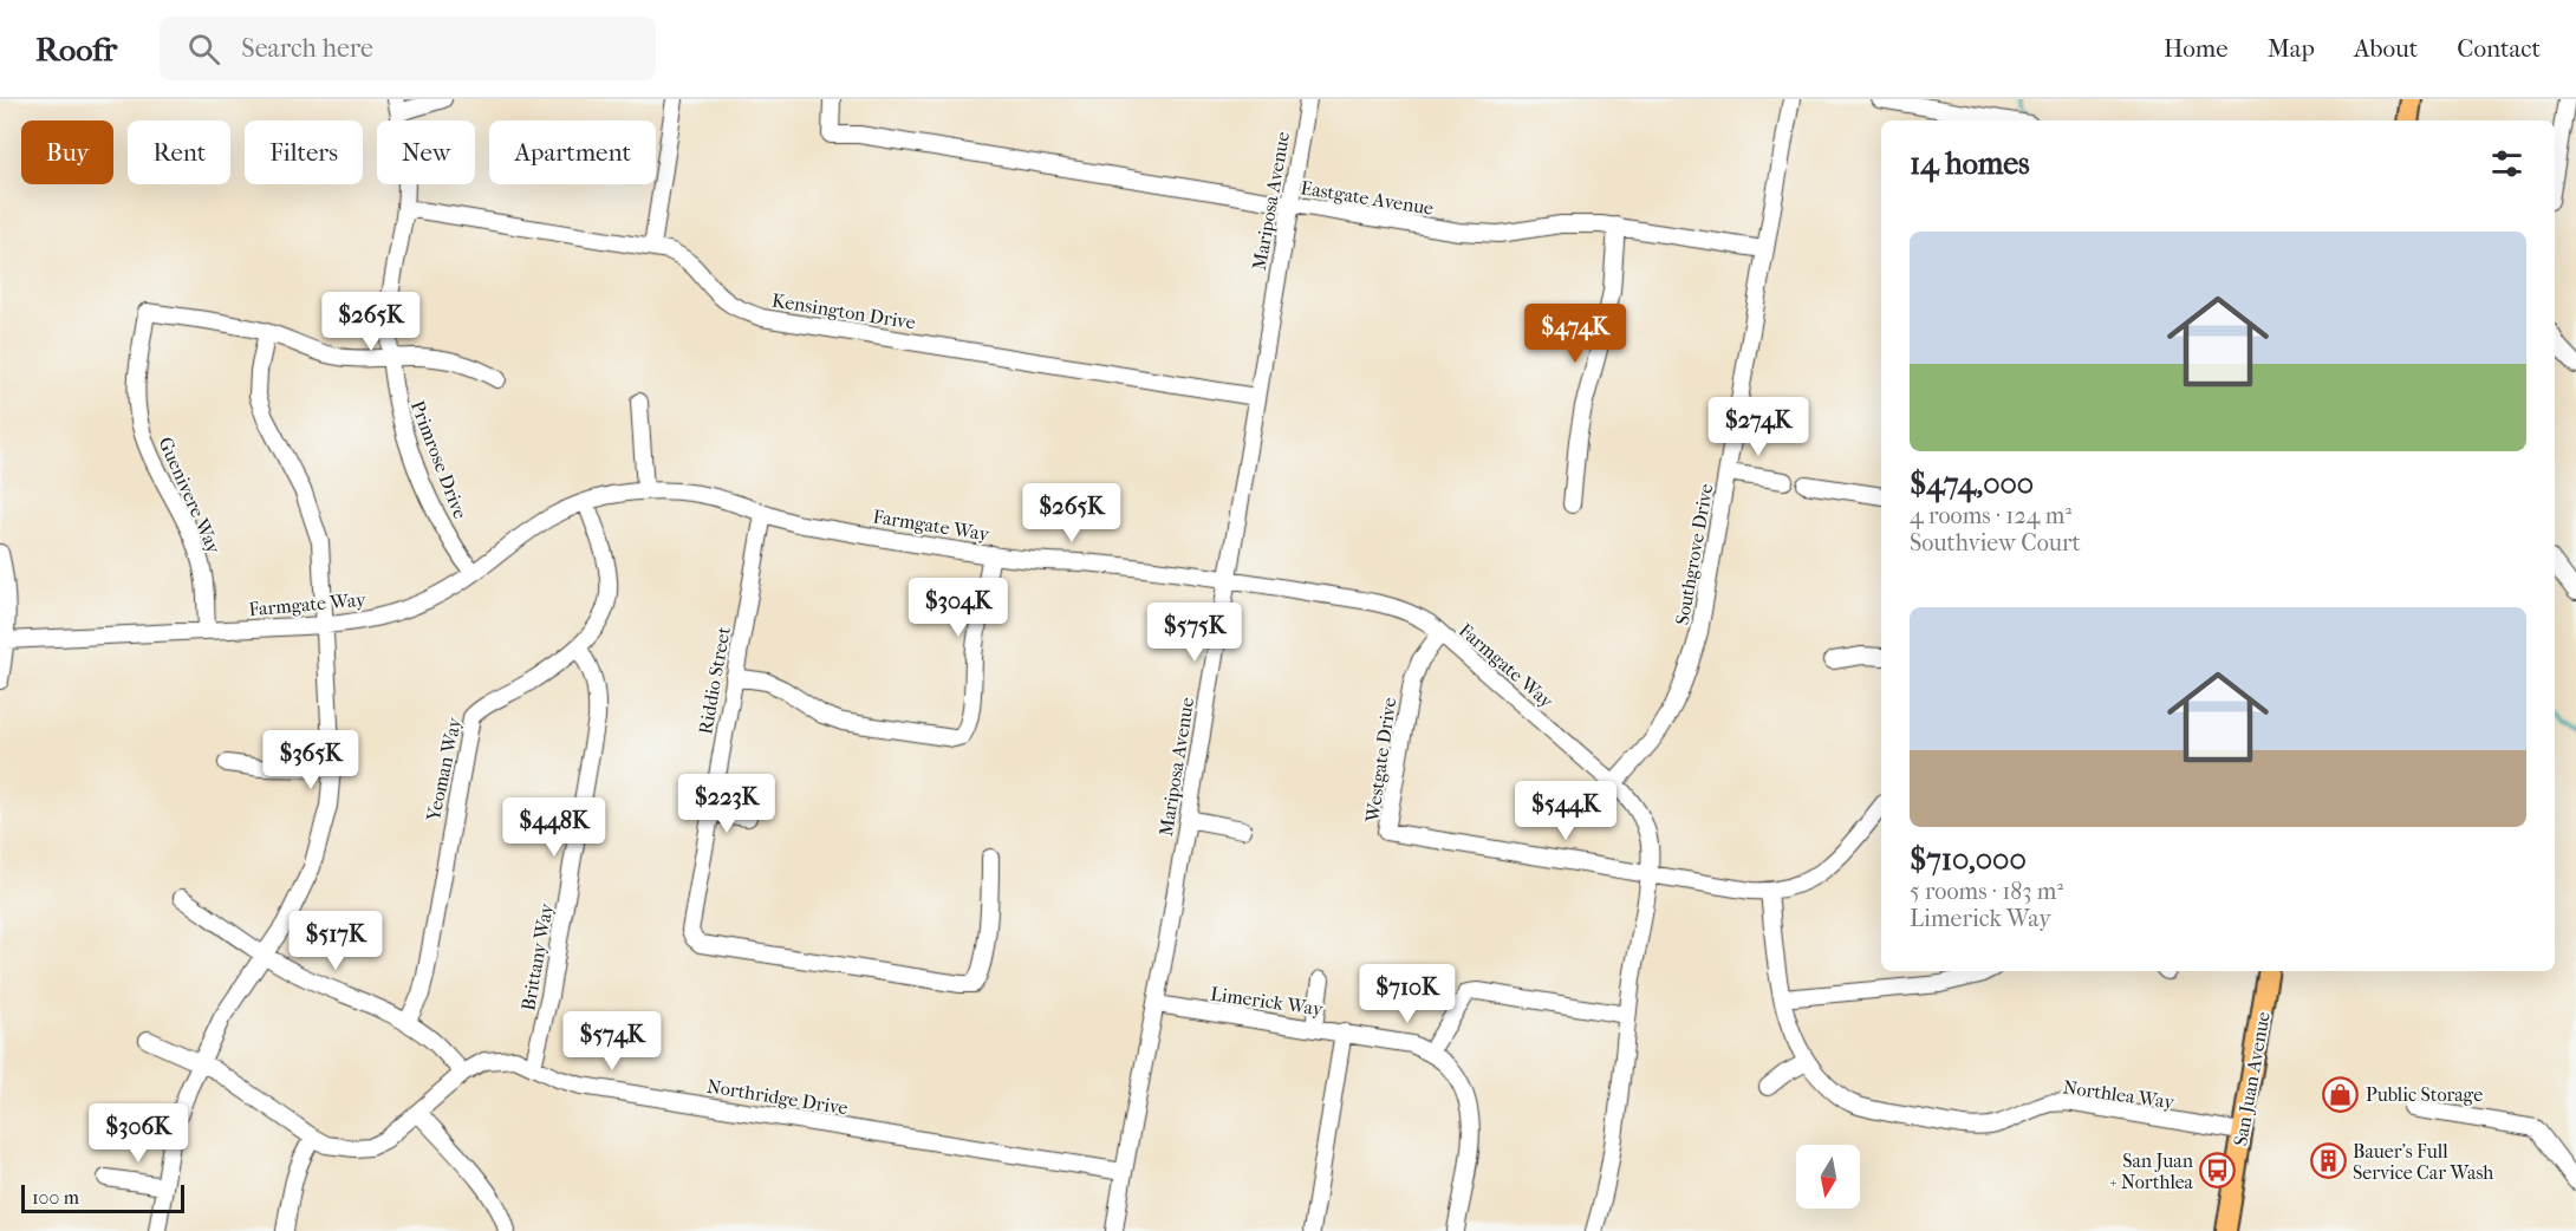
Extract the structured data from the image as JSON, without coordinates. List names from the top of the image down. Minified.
{"streets":{"main road":["San Juan Avenue"],"street":["Eastgate Avenue","Mariposa Avenue","Kensington Drive","Primrose Drive","Guenivere Way","Farmgate Way","Southgrove Drive","Riddio Street","Westgate Drive","Yeoman Way","Brittany Way","Limerick Way","Northlea Way","Northridge Drive"]},"crossings":[["Eastgate Avenue","Mariposa Avenue"],["Eastgate Avenue","Southgrove Drive"],["Mariposa Avenue","Kensington Drive"],["Mariposa Avenue","Farmgate Way"],["Mariposa Avenue","Limerick Way"],["Mariposa Avenue","Northridge Drive"],["Kensington Drive","Primrose Drive"],["Primrose Drive","Guenivere Way"],["Primrose Drive","Farmgate Way"],["Guenivere Way","Farmgate Way"],["Farmgate Way","Southgrove Drive"],["Farmgate Way","Riddio Street"],["Farmgate Way","Westgate Drive"],["Farmgate Way","Yeoman Way"],["Westgate Drive","Northlea Way"],["Yeoman Way","Brittany Way"],["Brittany Way","Northridge Drive"],["San Juan Avenue","Northlea Way"]],"places":{"shop":["Public Storage"],"building":["Bauer's Full Service Car Wash"],"bus stop":["San Juan + Northlea"]},"scale_bar":"100 m","north":"bottom","page":{"header":"Roofr","search":"Search here","nav":["Home","Map","About","Contact"],"chip":["Buy","Rent","Filters","New","Apartment"],"heading":"14 homes","list":[{"name":"$474,000","note":"4 rooms · 124 m² · Southview Court"},{"name":"$710,000","note":"5 rooms · 183 m² · Limerick Way"}],"price":["$265K","$474K","$274K","$265K","$304K","$575K","$365K","$223K","$544K","$448K","$517K","$710K","$574K","$306K"],"scale":"100 m"}}
